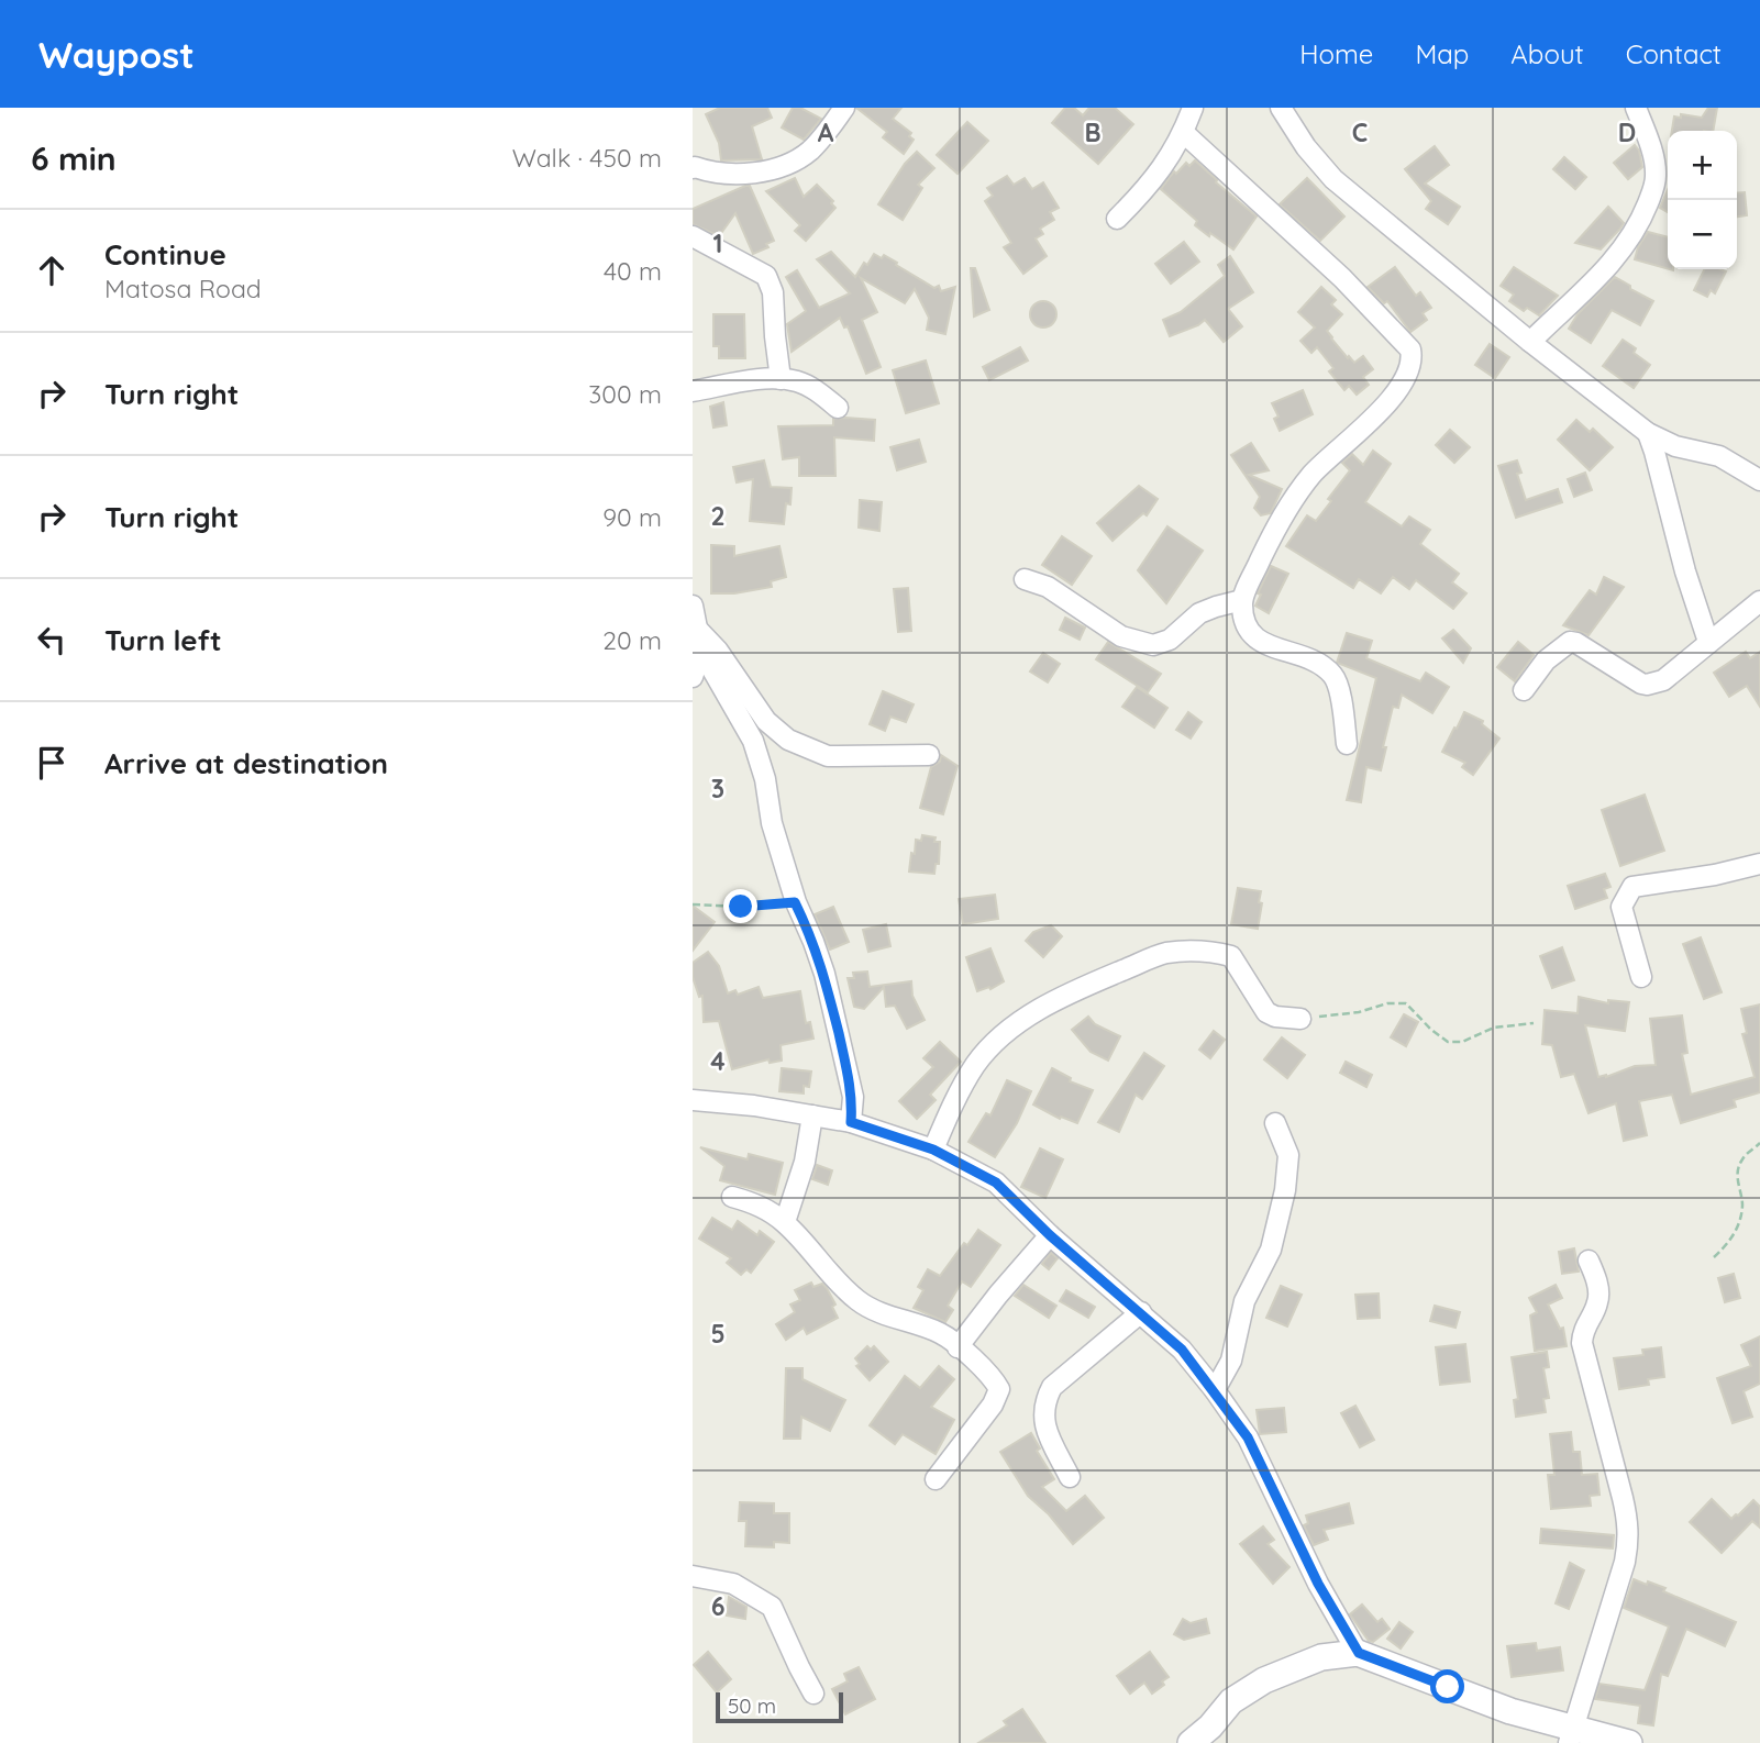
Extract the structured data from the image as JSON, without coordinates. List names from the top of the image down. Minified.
{"scale_bar":"50 m","page":{"header":"Waypost","nav":["Home","Map","About","Contact"],"heading":["6 min","Walk · 450 m"],"map_buttons":["+","−"],"list":[["Continue","Matosa Road","40 m"],["Turn right","300 m"],["Turn right","90 m"],["Turn left","20 m"],"Arrive at destination"],"scale":"50 m"},"grid":{"columns":["A","B","C","D"],"rows":["1","2","3","4","5","6"]}}
